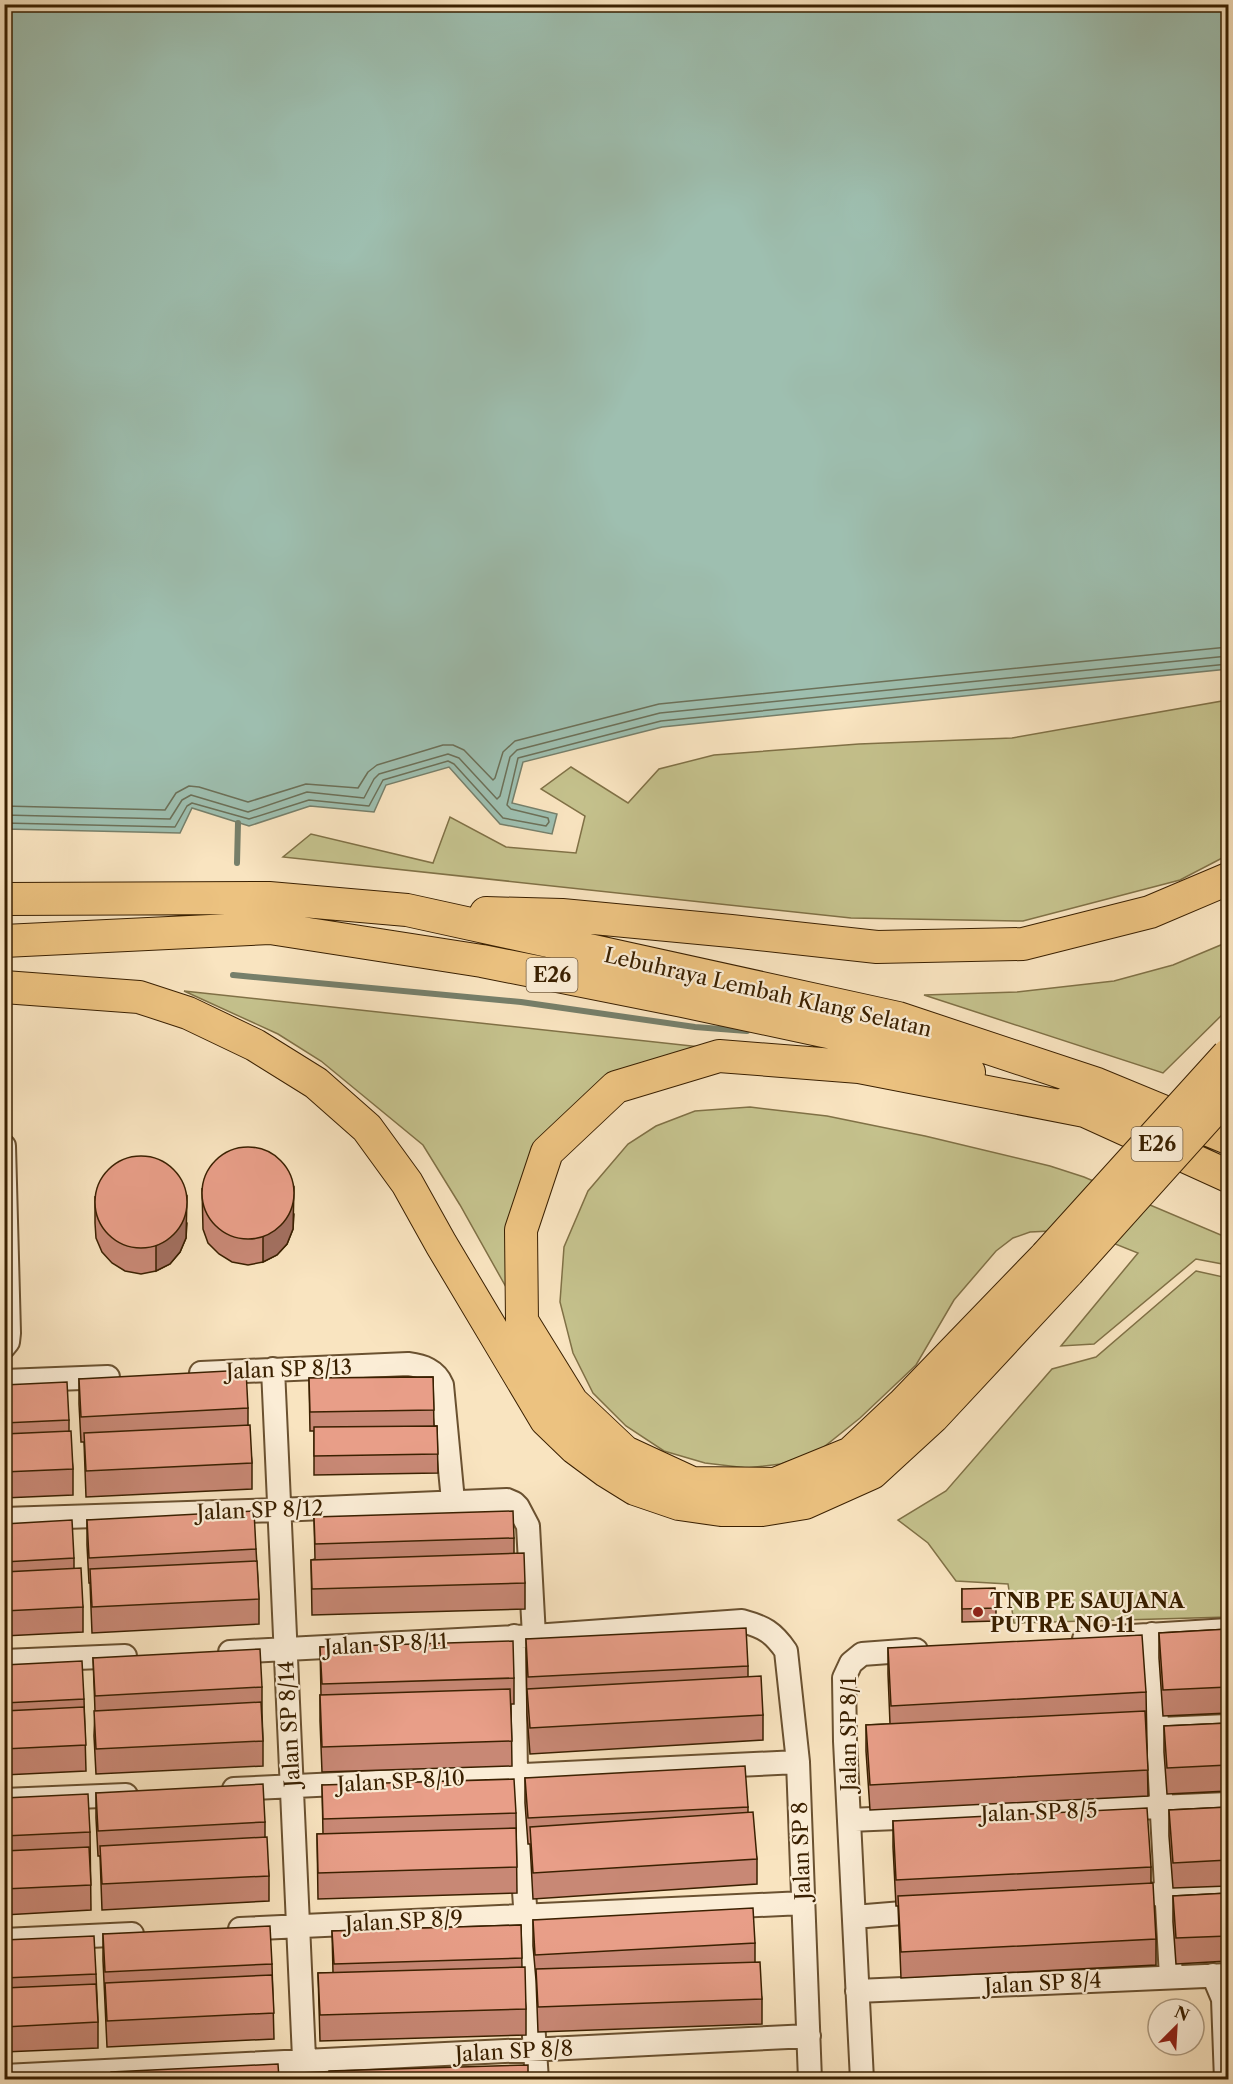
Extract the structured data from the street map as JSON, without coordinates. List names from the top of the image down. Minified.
{"streets":{"highway":["E26","Lebuhraya Lembah Klang Selatan"],"street":["Jalan SP 8/13","Jalan SP 8/12","Jalan SP 8/11","Jalan SP 8/14","Jalan SP 8/1","Jalan SP 8/10","Jalan SP 8/5","Jalan SP 8","Jalan SP 8/9","Jalan SP 8/4","Jalan SP 8/8"]},"crossings":[["Jalan SP 8/13","Jalan SP 8/12"],["Jalan SP 8/13","Jalan SP 8/14"],["Jalan SP 8/12","Jalan SP 8/11"],["Jalan SP 8/12","Jalan SP 8/14"],["Jalan SP 8/11","Jalan SP 8/14"],["Jalan SP 8/11","Jalan SP 8"],["Jalan SP 8/14","Jalan SP 8/10"],["Jalan SP 8/14","Jalan SP 8/9"],["Jalan SP 8/14","Jalan SP 8/8"],["Jalan SP 8/1","Jalan SP 8/5"],["Jalan SP 8/1","Jalan SP 8/4"],["Jalan SP 8/10","Jalan SP 8"],["Jalan SP 8","Jalan SP 8/9"],["Jalan SP 8","Jalan SP 8/8"]],"places":["TNB PE SAUJANA PUTRA NO 11"],"north":"top right"}
